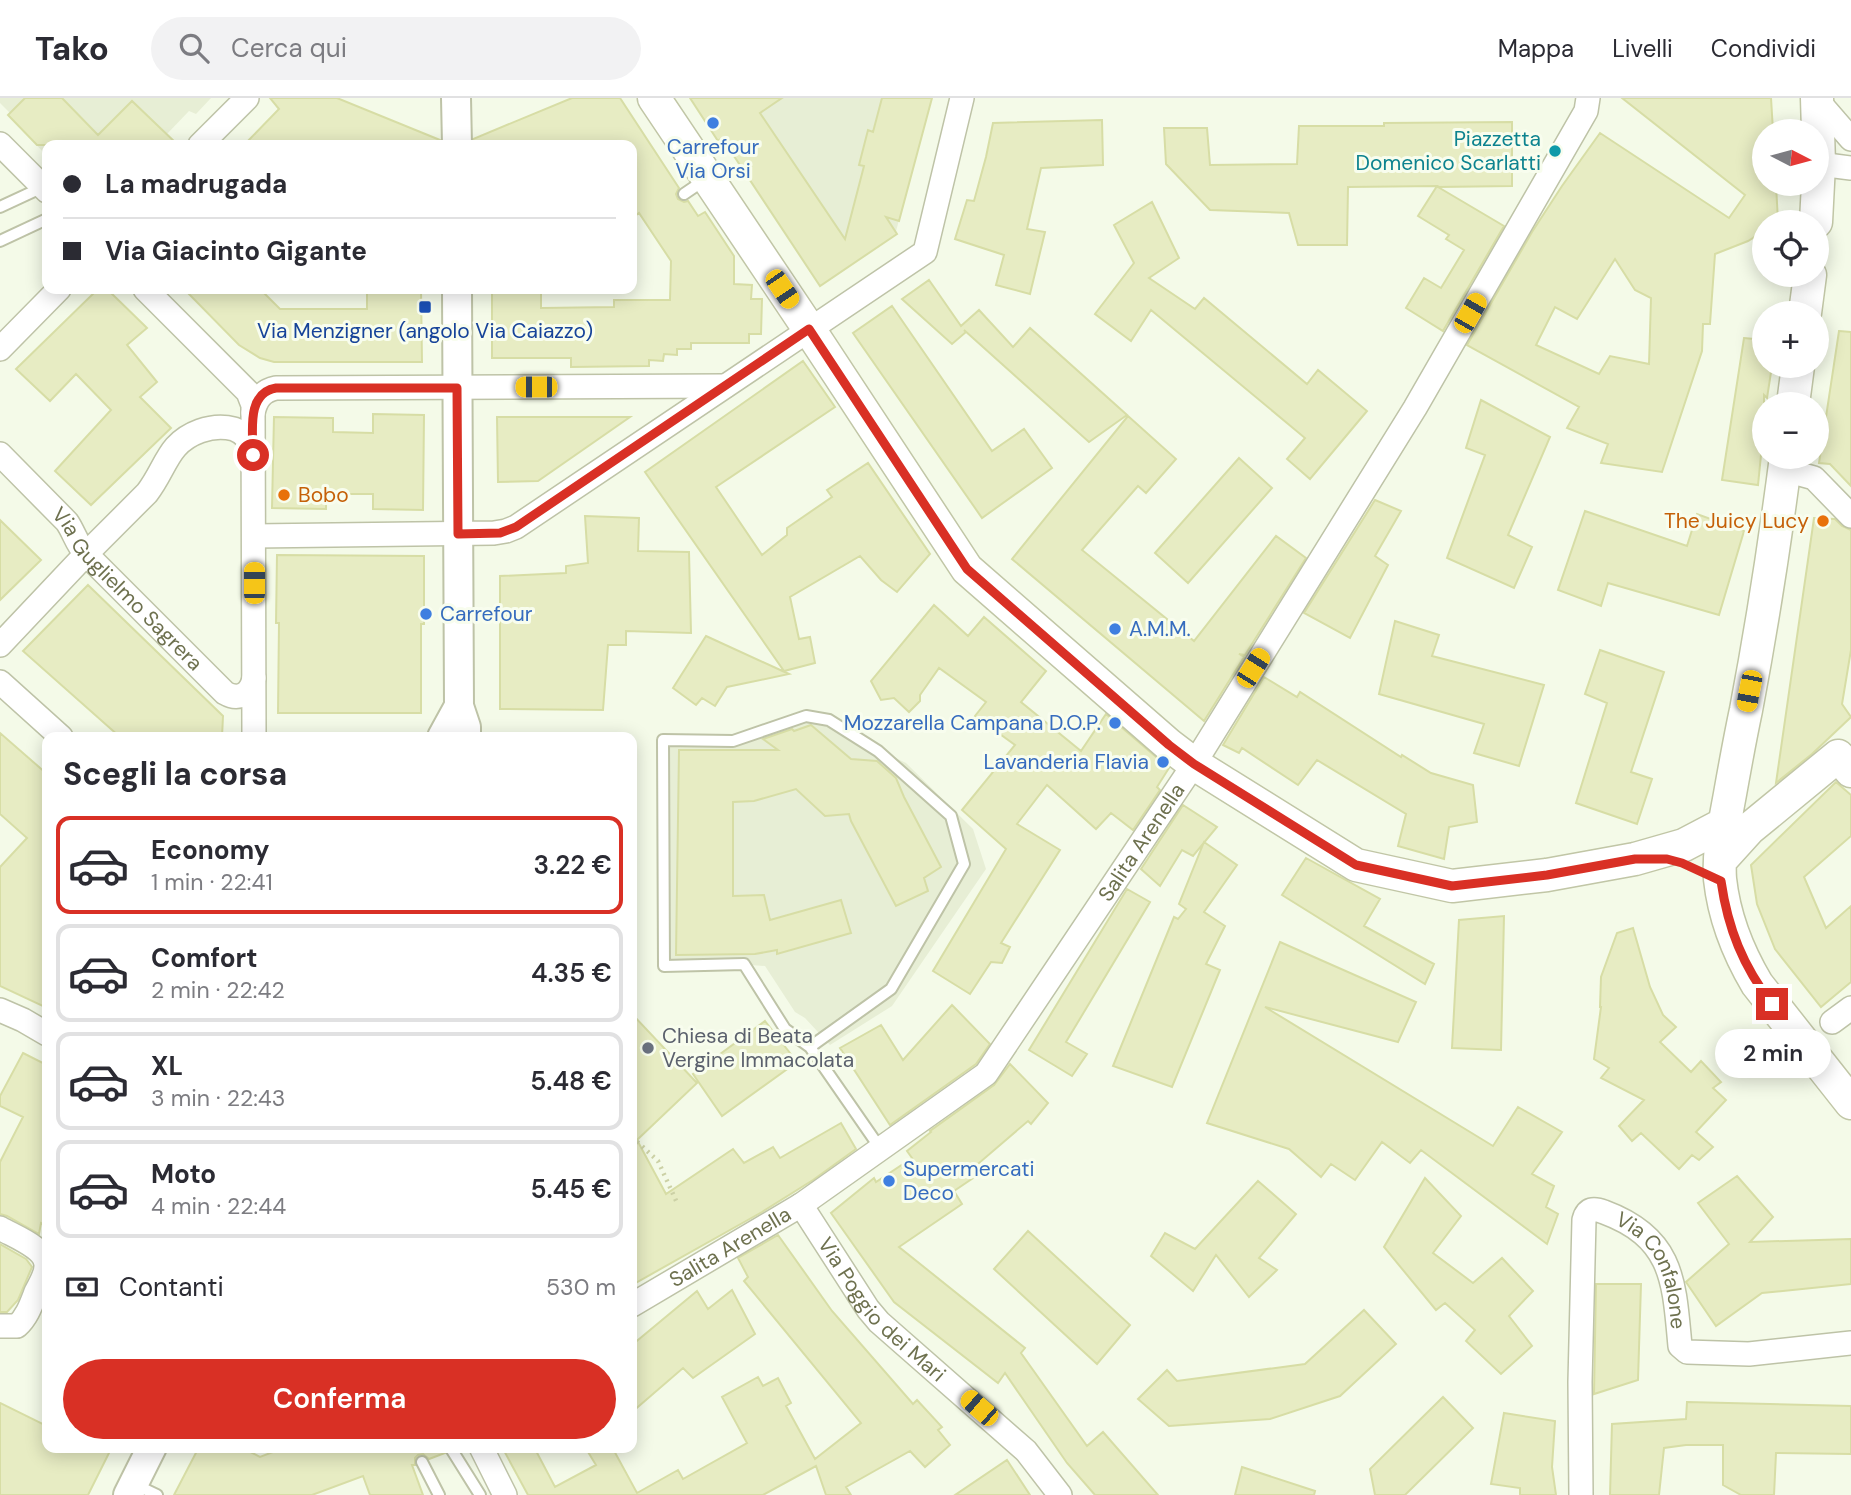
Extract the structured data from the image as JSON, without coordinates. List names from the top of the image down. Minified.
{"streets":{"street":["Via Guglielmo Sagrera","Salita Arenella","Via Confalone","Via Poggio dei Mari"]},"crossings":[["Salita Arenella","Via Poggio dei Mari"]],"places":{"other":["Carrefour Via Orsi","Piazzetta Domenico Scarlatti","Bobo","The Juicy Lucy","Carrefour","A.M.M.","Mozzarella Campana D.O.P.","Lavanderia Flavia","Chiesa di Beata Vergine Immacolata","Supermercati Deco"],"transit":["Via Menzigner (angolo Via Caiazzo)"]},"north":"right","page":{"header":"Tako","search":"Cerca qui","nav":["Mappa","Livelli","Condividi"],"map_buttons":["+","−"],"banner":["La madrugada","Via Giacinto Gigante"],"heading":"Scegli la corsa","list":[{"name":"Economy","note":"1 min · 22:41","value":"3.22 €"},{"name":"Comfort","note":"2 min · 22:42","value":"4.35 €"},{"name":"XL","note":"3 min · 22:43","value":"5.48 €"},{"name":"Moto","note":"4 min · 22:44","value":"5.45 €"}],"bubble":"2 min","pay":["Contanti","530 m"],"buttons":"Conferma"}}
